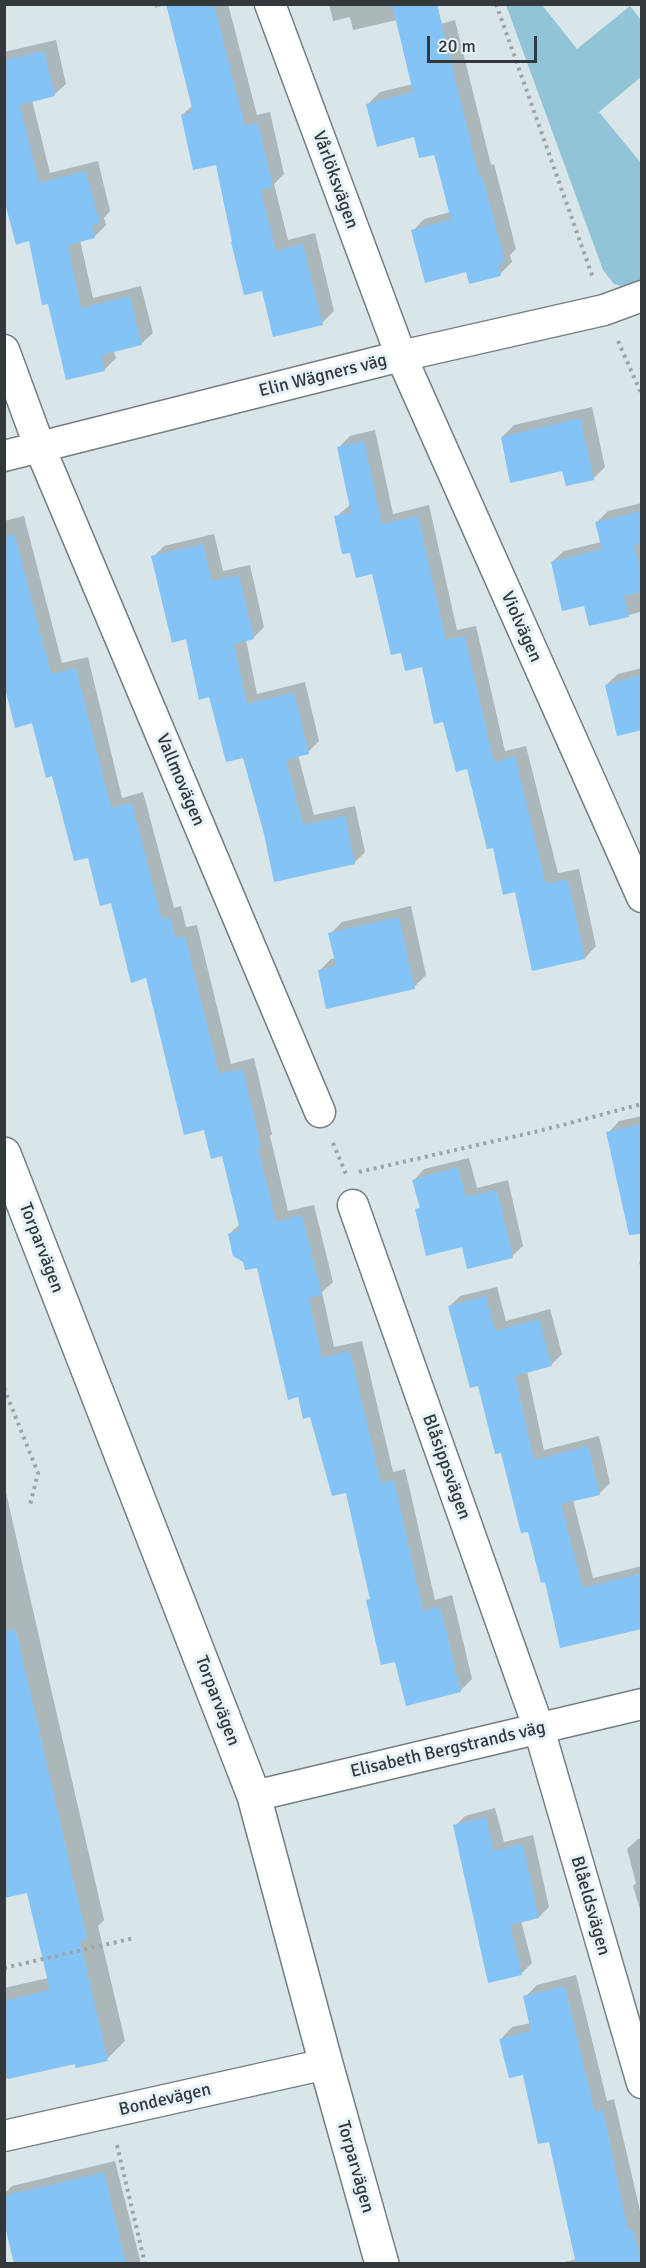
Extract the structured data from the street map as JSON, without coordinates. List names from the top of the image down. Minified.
{"streets":{"street":["Vårlöksvägen","Elin Wägners väg","Violvägen","Vallmovägen","Torparvägen","Blåsippsvägen","Elisabeth Bergstrands väg","Blåeldsvägen","Bondevägen"]},"crossings":[["Vårlöksvägen","Elin Wägners väg"],["Vårlöksvägen","Violvägen"],["Elin Wägners väg","Violvägen"],["Elin Wägners väg","Vallmovägen"],["Torparvägen","Elisabeth Bergstrands väg"],["Torparvägen","Bondevägen"],["Blåsippsvägen","Elisabeth Bergstrands väg"],["Blåsippsvägen","Blåeldsvägen"],["Elisabeth Bergstrands väg","Blåeldsvägen"]],"scale_bar":"20 m"}
